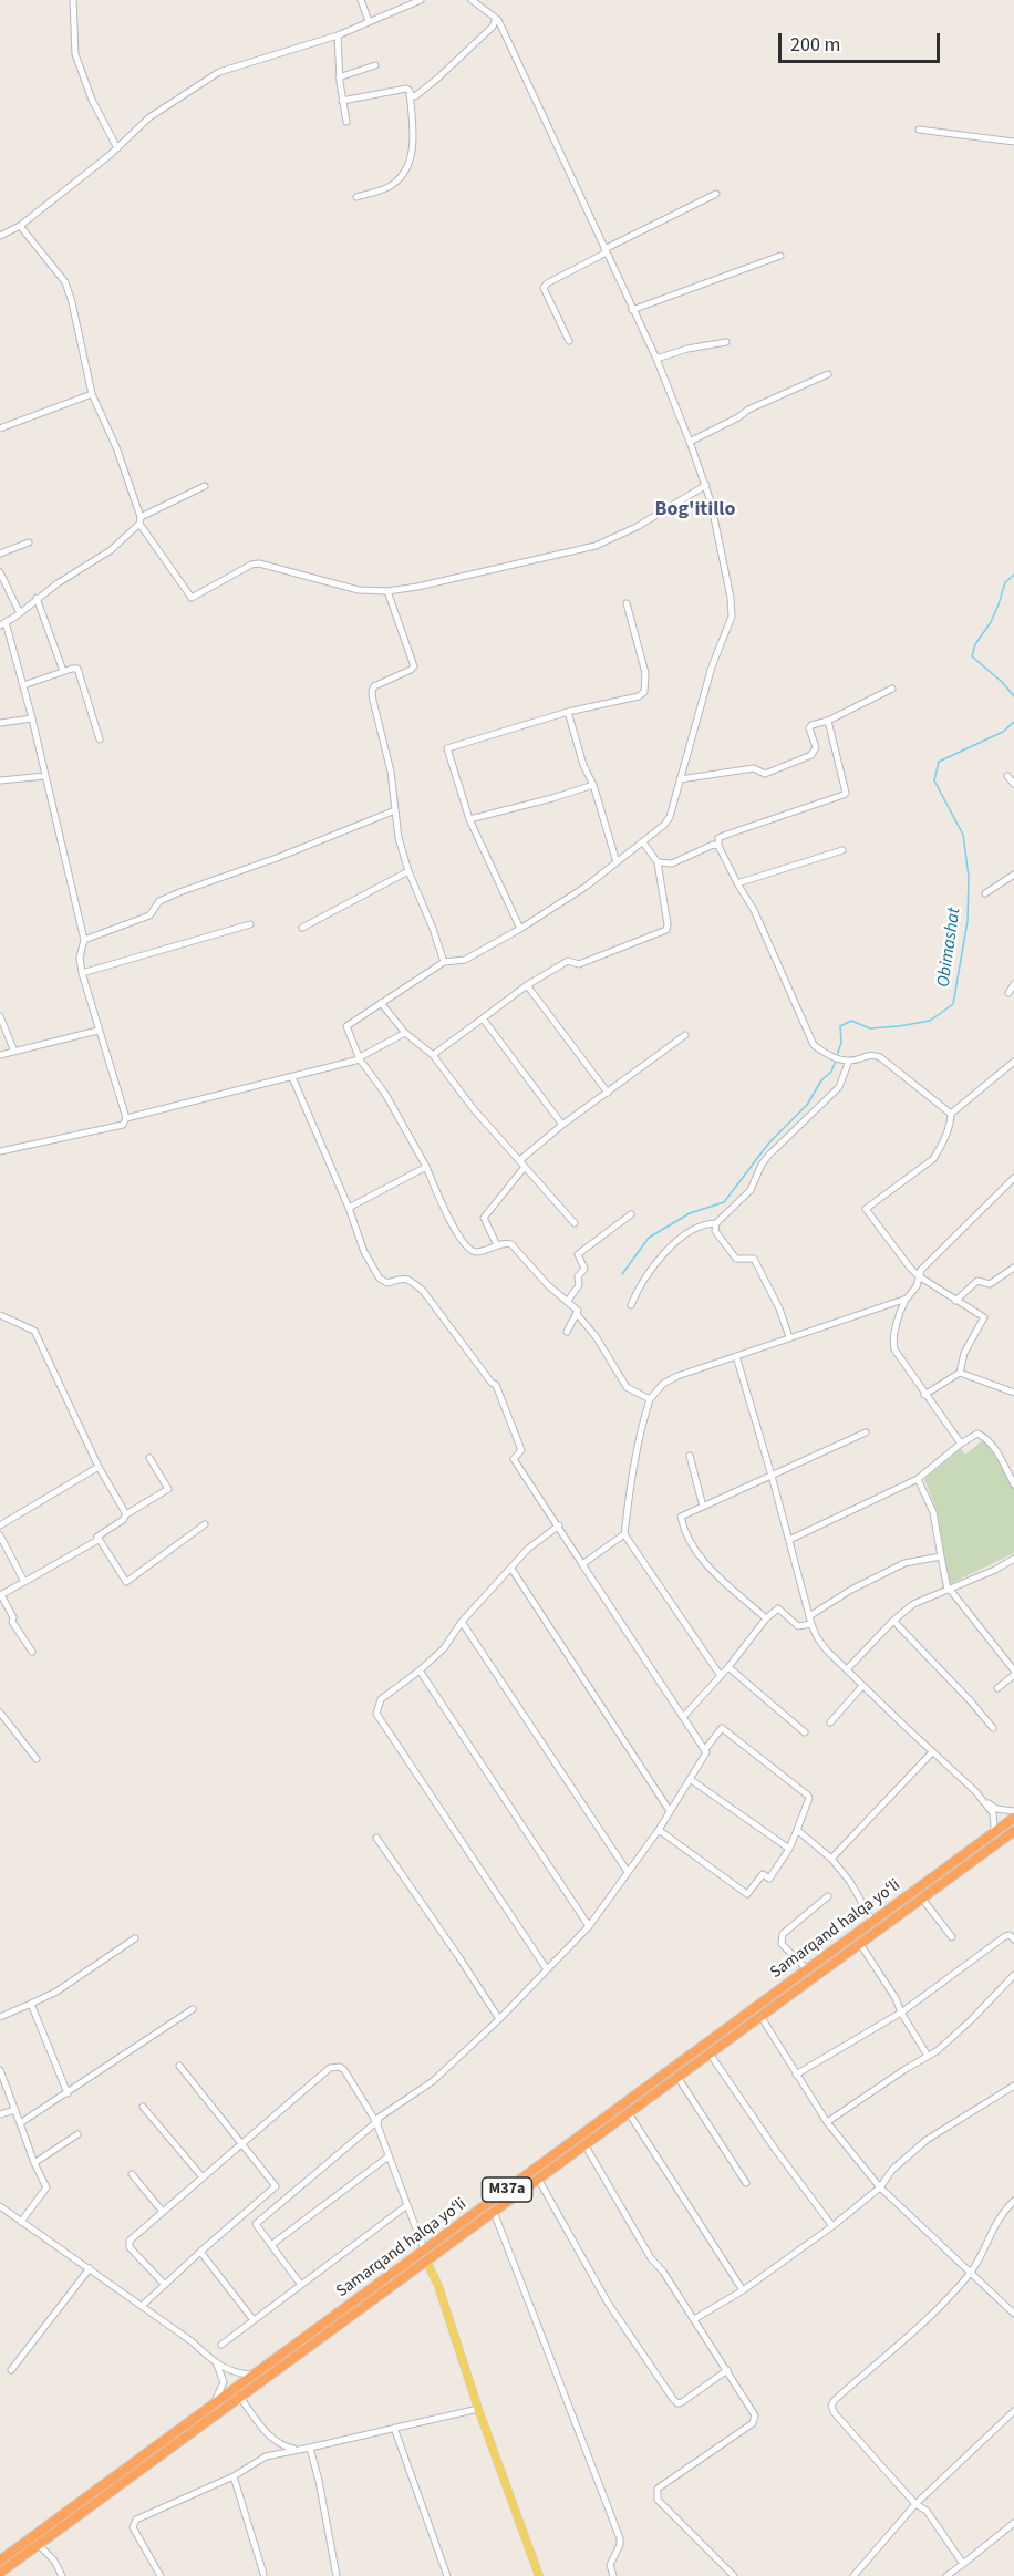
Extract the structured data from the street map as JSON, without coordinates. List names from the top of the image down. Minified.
{"streets":{"highway":["Samarqand halqa yoʻli","M37a"]},"districts":["Bog'itillo"],"water":["Obimashat"],"scale_bar":"200 m"}
